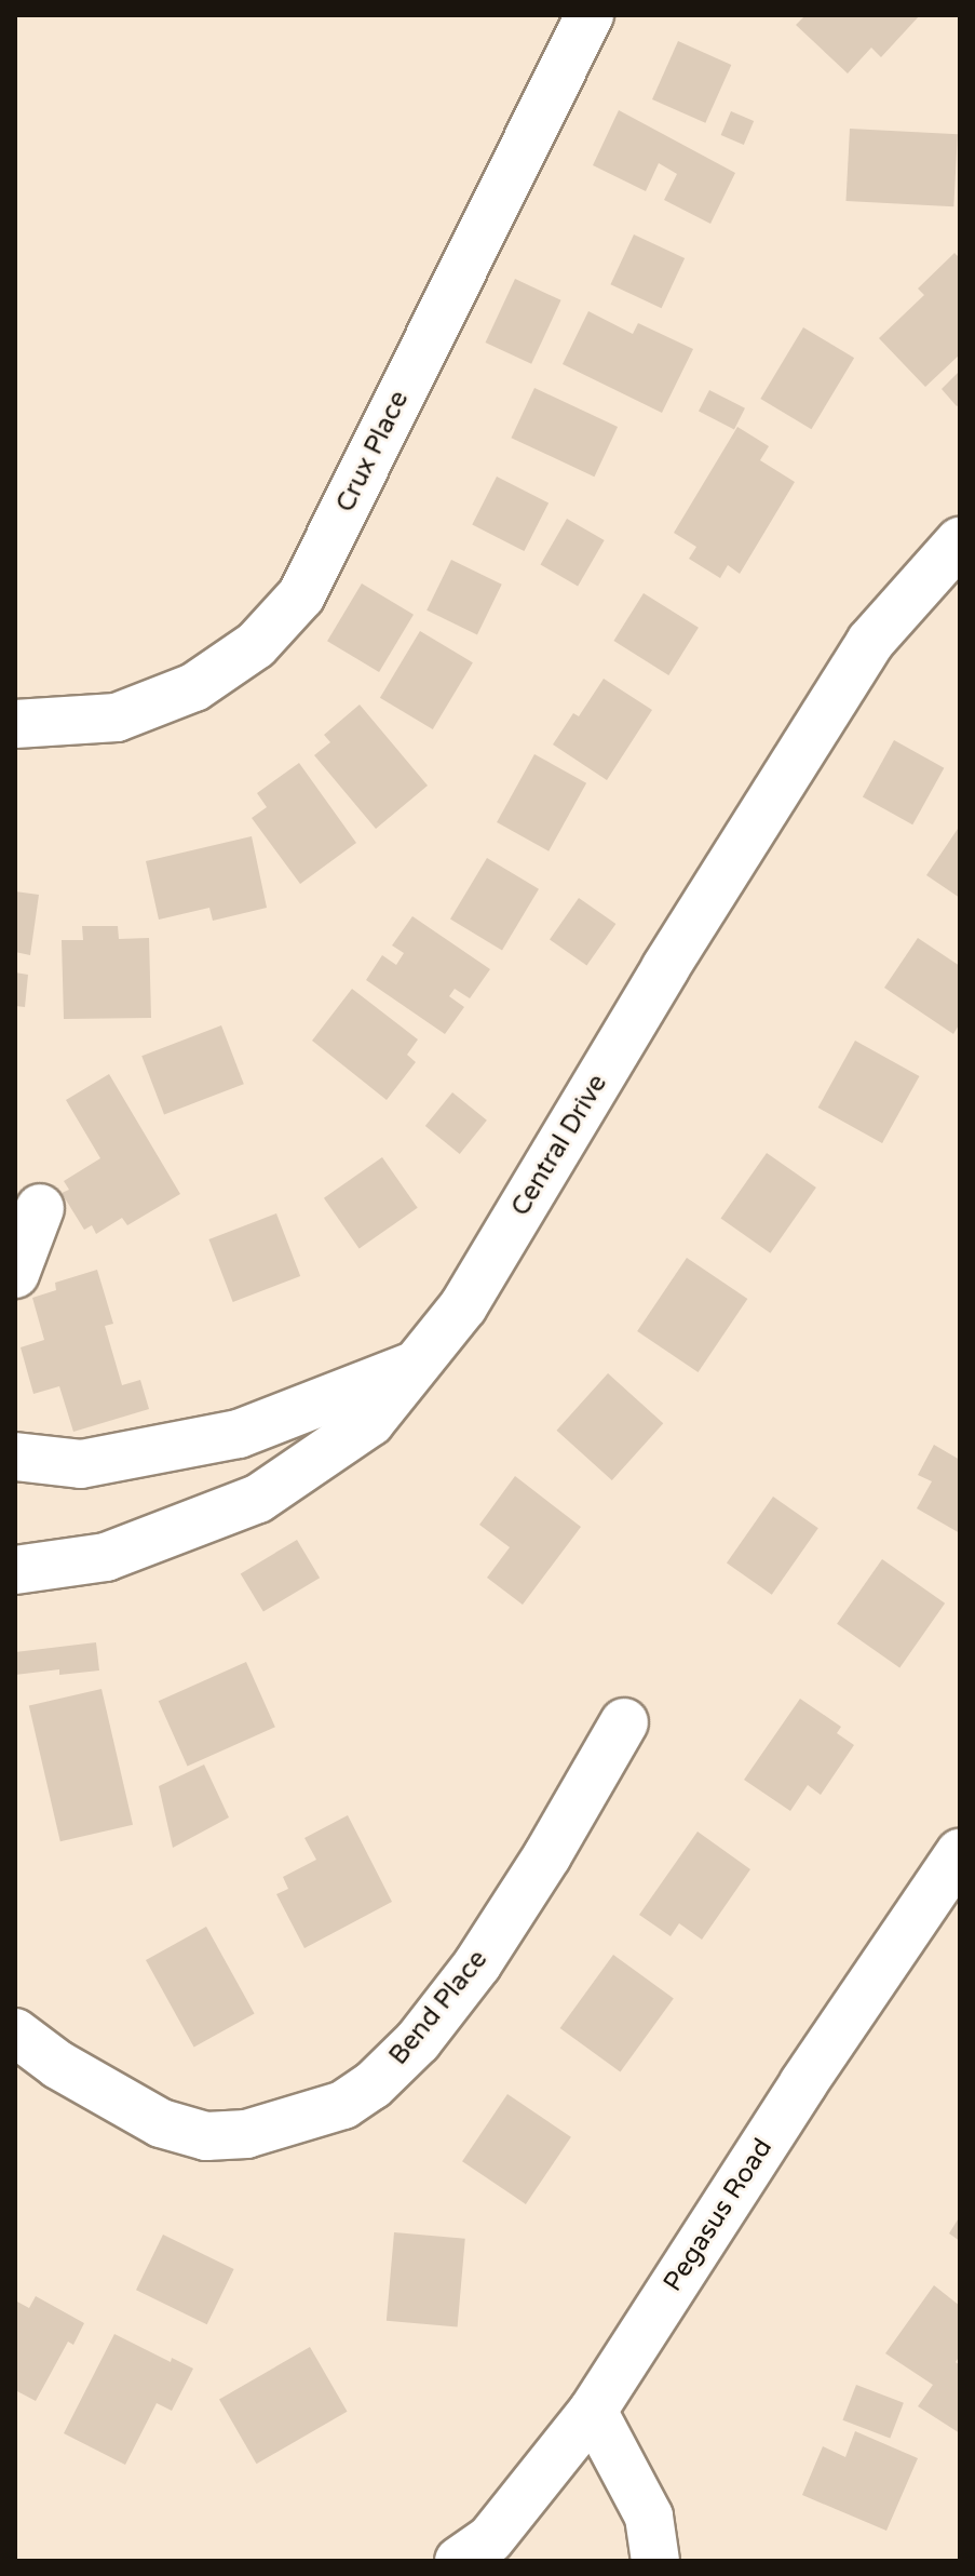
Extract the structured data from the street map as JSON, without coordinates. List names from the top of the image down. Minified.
{"streets":{"street":["Crux Place","Central Drive","Bend Place","Pegasus Road"]}}
